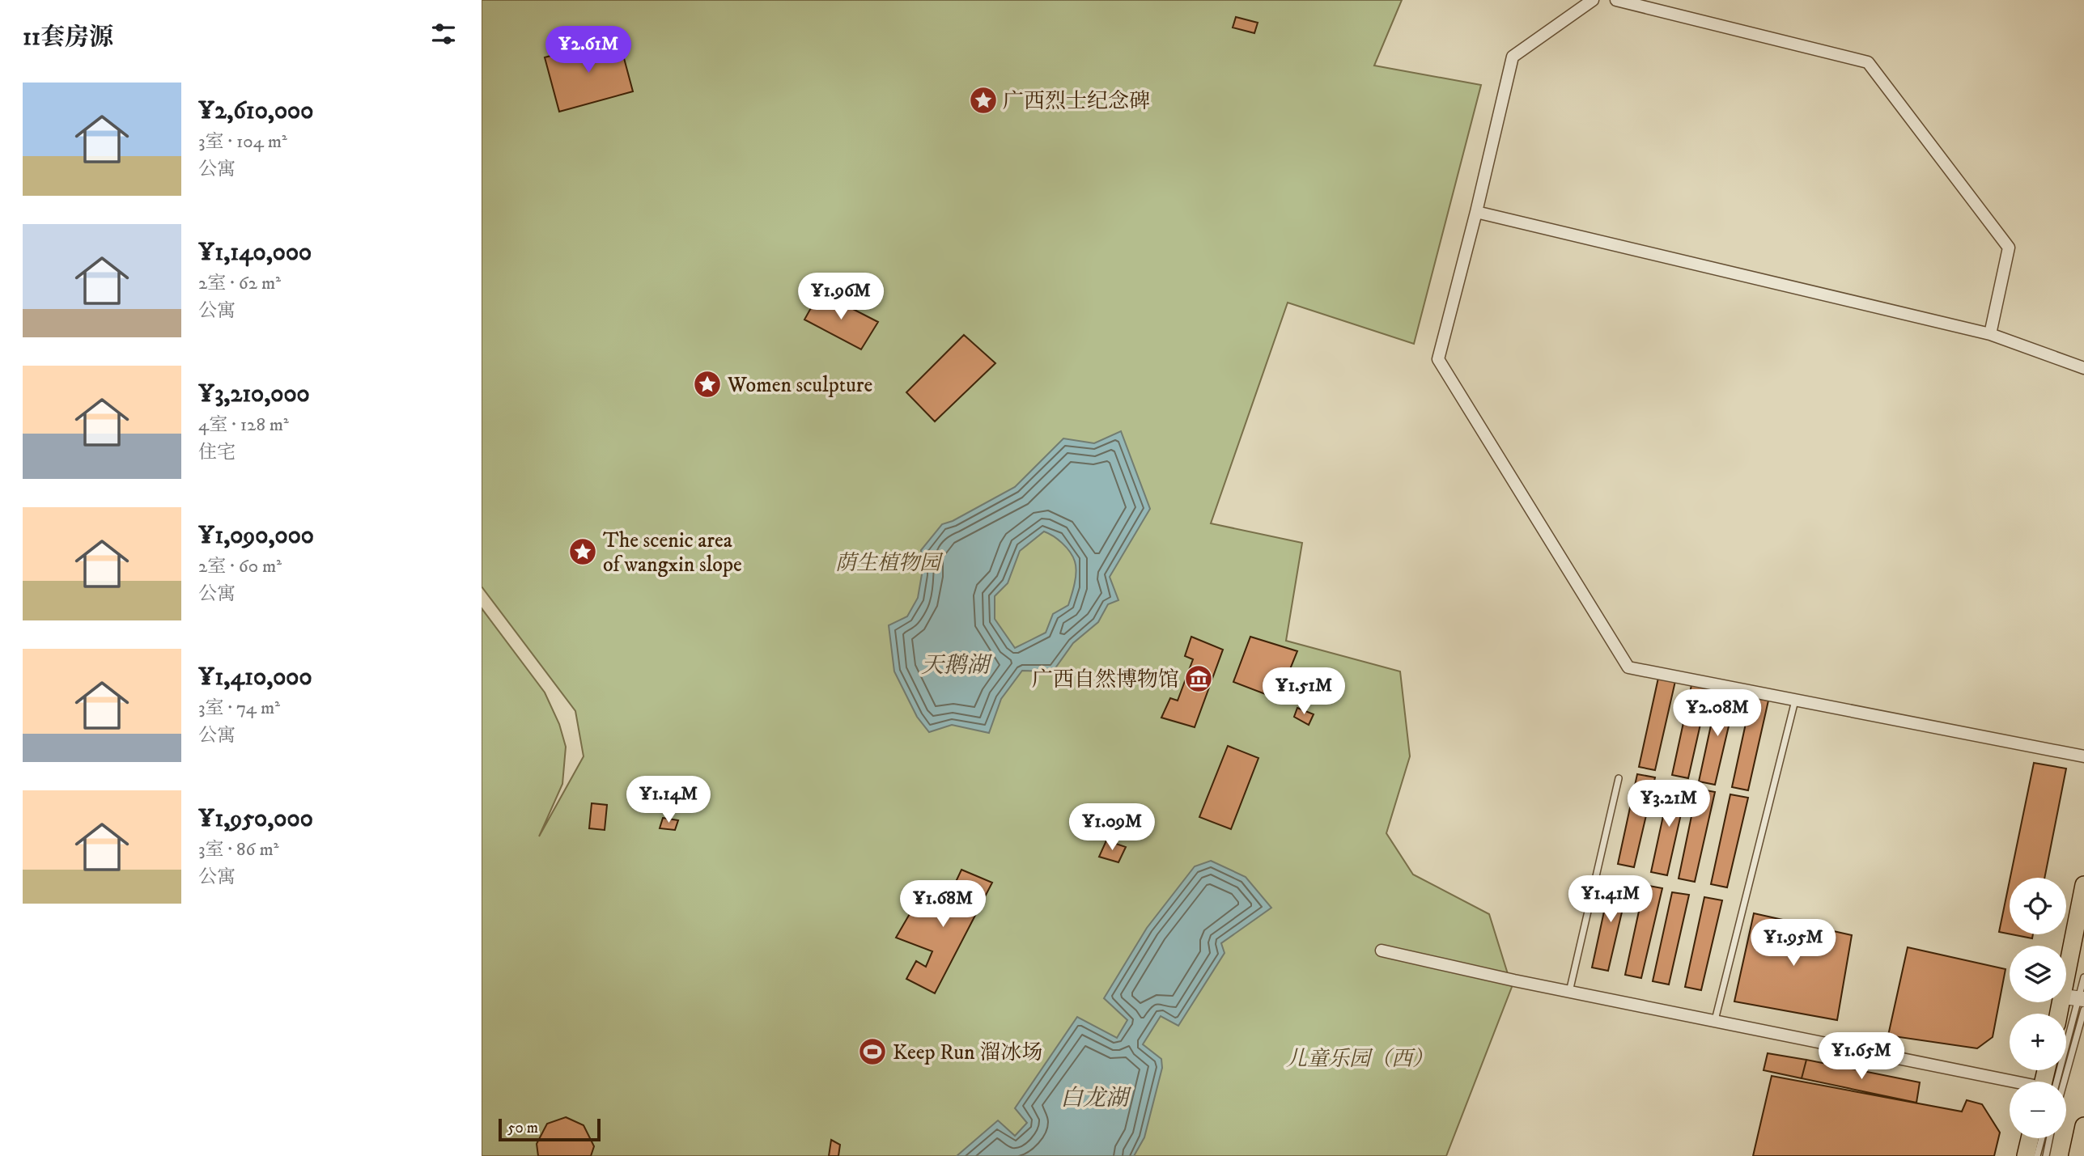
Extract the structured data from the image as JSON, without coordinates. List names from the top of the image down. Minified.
{"water":["天鹅湖","白龙湖"],"parks":["荫生植物园","儿童乐园（西）"],"places":{"place":["广西烈士纪念碑","Women sculpture","The scenic area of wangxin slope"],"museum":["广西自然博物馆"],"sports":["Keep Run 溜冰场"]},"scale_bar":"50 m","page":{"heading":"11套房源","price":["¥2.61M","¥1.96M","¥1.51M","¥2.08M","¥1.14M","¥3.21M","¥1.09M","¥1.41M","¥1.68M","¥1.95M","¥1.65M"],"list":[{"name":"¥2,610,000","note":"3室 · 104 m² · 公寓"},{"name":"¥1,140,000","note":"2室 · 62 m² · 公寓"},{"name":"¥3,210,000","note":"4室 · 128 m² · 住宅"},{"name":"¥1,090,000","note":"2室 · 60 m² · 公寓"},{"name":"¥1,410,000","note":"3室 · 74 m² · 公寓"},{"name":"¥1,950,000","note":"3室 · 86 m² · 公寓"}],"map_buttons":["+","−"],"scale":"50 m"}}
